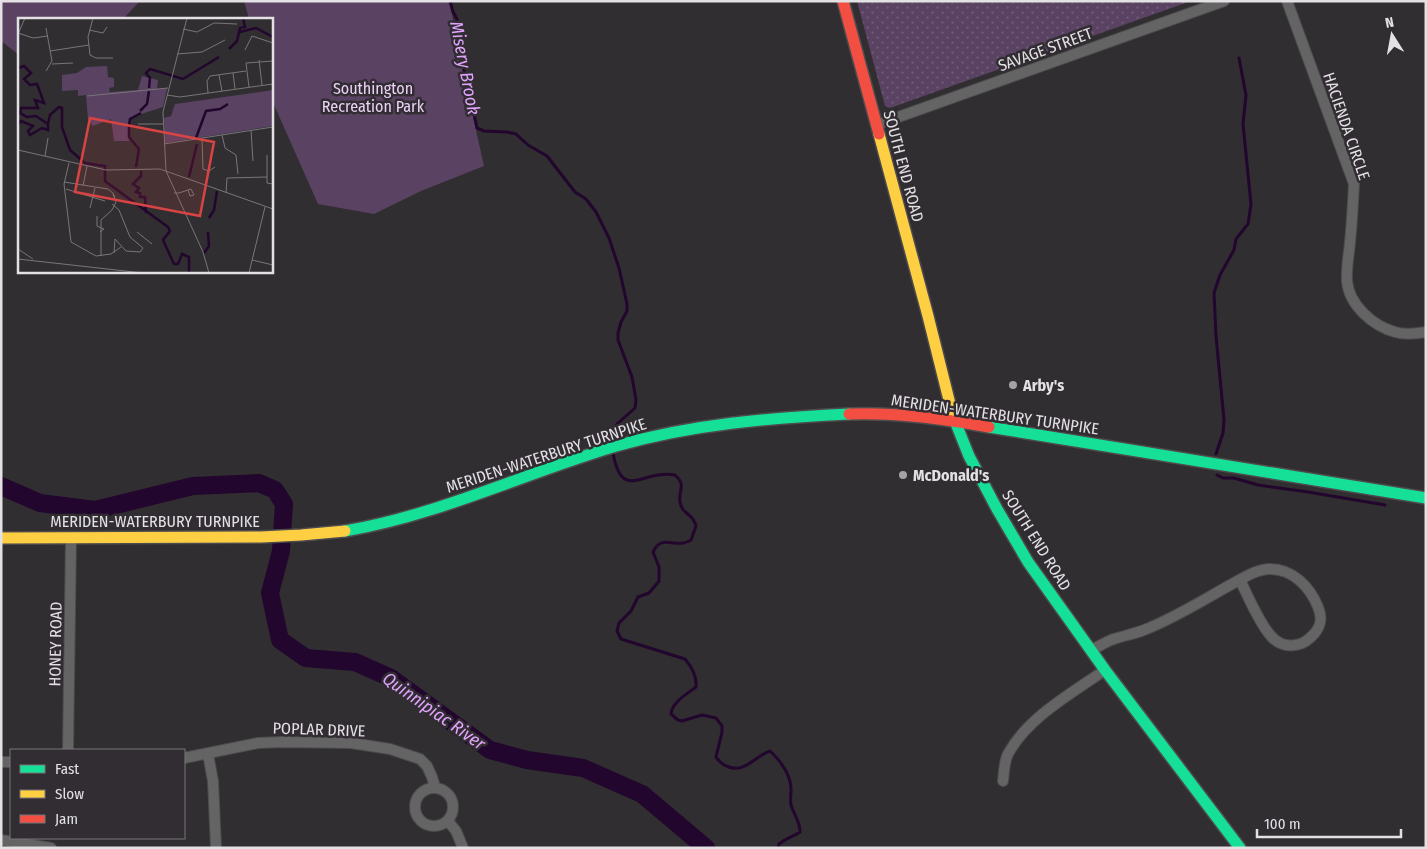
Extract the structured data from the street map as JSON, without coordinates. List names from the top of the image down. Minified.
{"streets":{"main road":["SOUTH END ROAD","MERIDEN-WATERBURY TURNPIKE"],"street":["SAVAGE STREET","HACIENDA CIRCLE","HONEY ROAD","POPLAR DRIVE"]},"crossings":[["SAVAGE STREET","SOUTH END ROAD"],["SOUTH END ROAD","MERIDEN-WATERBURY TURNPIKE"],["MERIDEN-WATERBURY TURNPIKE","HONEY ROAD"]],"water":["Misery Brook","Quinnipiac River"],"parks":["Southington Recreation Park"],"places":["Arby's","McDonald's"],"legend":["Fast","Slow","Jam"],"scale_bar":"100 m","north":"top"}
